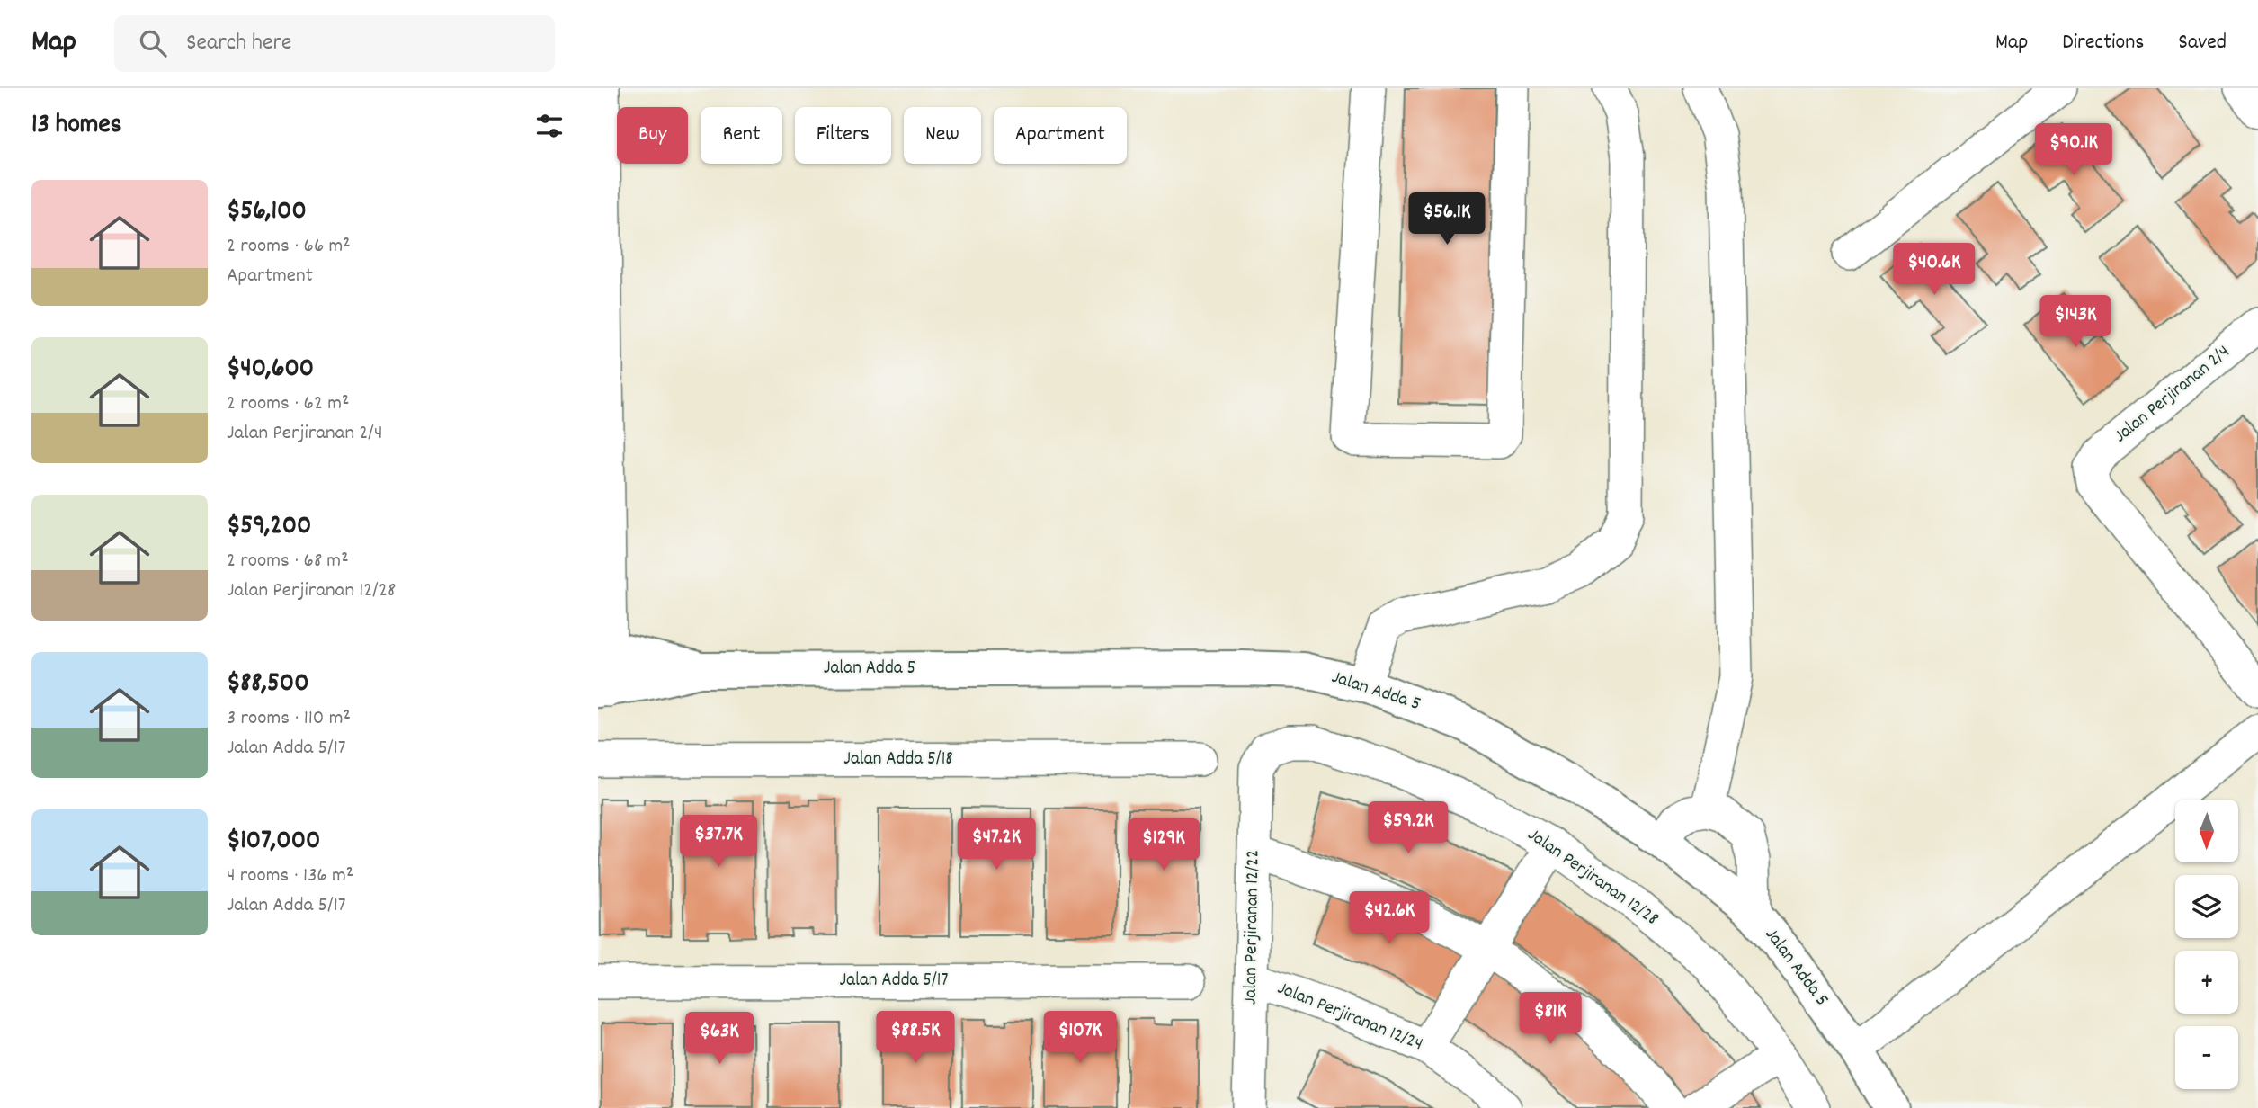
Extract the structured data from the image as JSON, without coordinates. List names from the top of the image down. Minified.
{"streets":{"main road":["Jalan Adda 5"],"street":["Jalan Perjiranan 2/4","Jalan Adda 5/18","Jalan Perjiranan 12/28","Jalan Perjiranan 12/22","Jalan Adda 5/17","Jalan Perjiranan 12/24"]},"crossings":[["Jalan Perjiranan 12/28","Jalan Perjiranan 12/22"],["Jalan Perjiranan 12/22","Jalan Perjiranan 12/24"]],"north":"bottom","page":{"header":"Map","search":"Search here","nav":["Map","Directions","Saved"],"heading":"13 homes","chip":["Buy","Rent","Filters","New","Apartment"],"price":["$90.1K","$56.1K","$40.6K","$143K","$59.2K","$37.7K","$47.2K","$129K","$42.6K","$81K","$88.5K","$107K","$63K"],"list":[{"name":"$56,100","note":"2 rooms · 66 m² · Apartment"},{"name":"$40,600","note":"2 rooms · 62 m² · Jalan Perjiranan 2/4"},{"name":"$59,200","note":"2 rooms · 68 m² · Jalan Perjiranan 12/28"},{"name":"$88,500","note":"3 rooms · 110 m² · Jalan Adda 5/17"},{"name":"$107,000","note":"4 rooms · 136 m² · Jalan Adda 5/17"}],"map_buttons":["+","−"]}}
